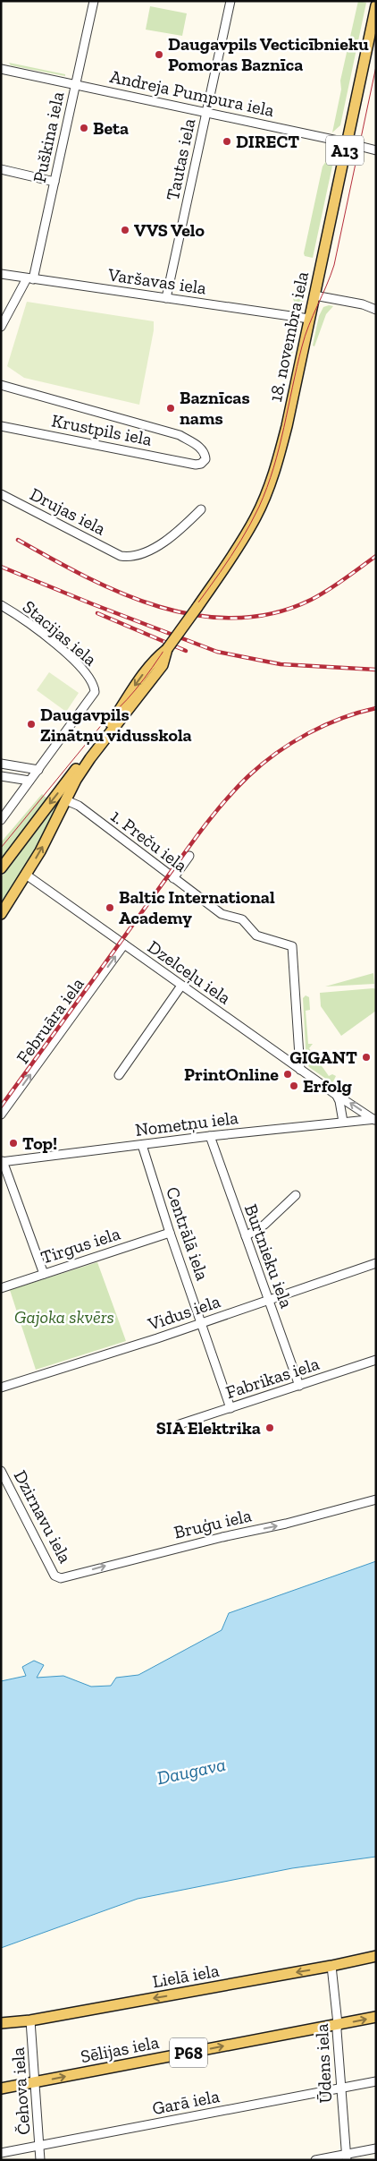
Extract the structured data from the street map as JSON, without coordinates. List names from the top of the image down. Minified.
{"streets":{"main road":["A13","18. novembra iela","Lielā iela","Sēlijas iela","P68"],"street":["Andreja Pumpura iela","Puškina iela","Tautas iela","Varšavas iela","Krustpils iela","Drujas iela","Stacijas iela","1. Preču iela","Dzelceļu iela","Februāra iela","Nometņu iela","Centrālā iela","Tirgus iela","Burtnieku iela","Vidus iela","Fabrikas iela","Dzirnavu iela","Bruģu iela","Ūdens iela","Čehova iela","Garā iela"]},"crossings":[["Andreja Pumpura iela","Puškina iela"],["Andreja Pumpura iela","Tautas iela"],["Andreja Pumpura iela","18. novembra iela"],["Puškina iela","Varšavas iela"],["Tautas iela","Varšavas iela"],["Varšavas iela","18. novembra iela"],["18. novembra iela","1. Preču iela"],["18. novembra iela","Dzelceļu iela"],["1. Preču iela","Dzelceļu iela"],["Dzelceļu iela","Februāra iela"],["Dzelceļu iela","Nometņu iela"],["Nometņu iela","Centrālā iela"],["Nometņu iela","Burtnieku iela"],["Centrālā iela","Tirgus iela"],["Centrālā iela","Vidus iela"],["Centrālā iela","Fabrikas iela"],["Burtnieku iela","Vidus iela"],["Burtnieku iela","Fabrikas iela"],["Dzirnavu iela","Bruģu iela"],["Lielā iela","Ūdens iela"],["Lielā iela","Čehova iela"],["Sēlijas iela","Ūdens iela"],["Sēlijas iela","Čehova iela"],["Ūdens iela","Garā iela"],["Čehova iela","Garā iela"]],"one_way":["Februāra iela","Bruģu iela","Lielā iela","Sēlijas iela"],"water":["Daugava"],"parks":["Gajoka skvērs"],"places":["Daugavpils Vecticībnieku Pomoras Baznīca","Beta","DIRECT","VVS Velo","Baznīcas nams","Daugavpils Zinātņu vidusskola","Baltic International Academy","GIGANT","PrintOnline","Erfolg","Top!","SIA Elektrika"]}
